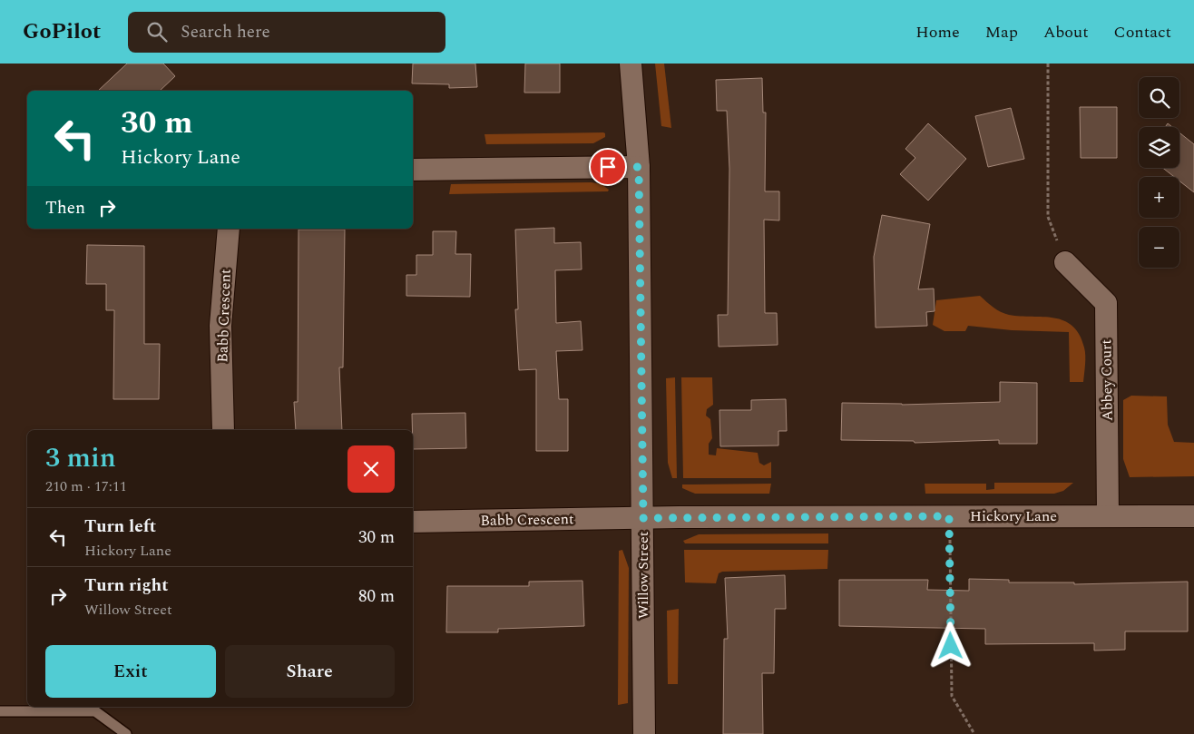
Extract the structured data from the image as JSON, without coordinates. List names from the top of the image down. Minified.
{"streets":{"street":["Babb Crescent","Abbey Court","Hickory Lane","Willow Street"]},"crossings":[["Babb Crescent","Hickory Lane"],["Babb Crescent","Willow Street"],["Abbey Court","Hickory Lane"],["Hickory Lane","Willow Street"]],"page":{"header":"GoPilot","search":"Search here","nav":["Home","Map","About","Contact"],"map_buttons":["+","−"],"turn":["30 m","Hickory Lane"],"then":"Then","heading":["3 min","210 m · 17:11"],"list":[{"name":"Turn left","note":"Hickory Lane","value":"30 m"},{"name":"Turn right","note":"Willow Street","value":"80 m"}],"buttons":["Exit","Share"]}}
